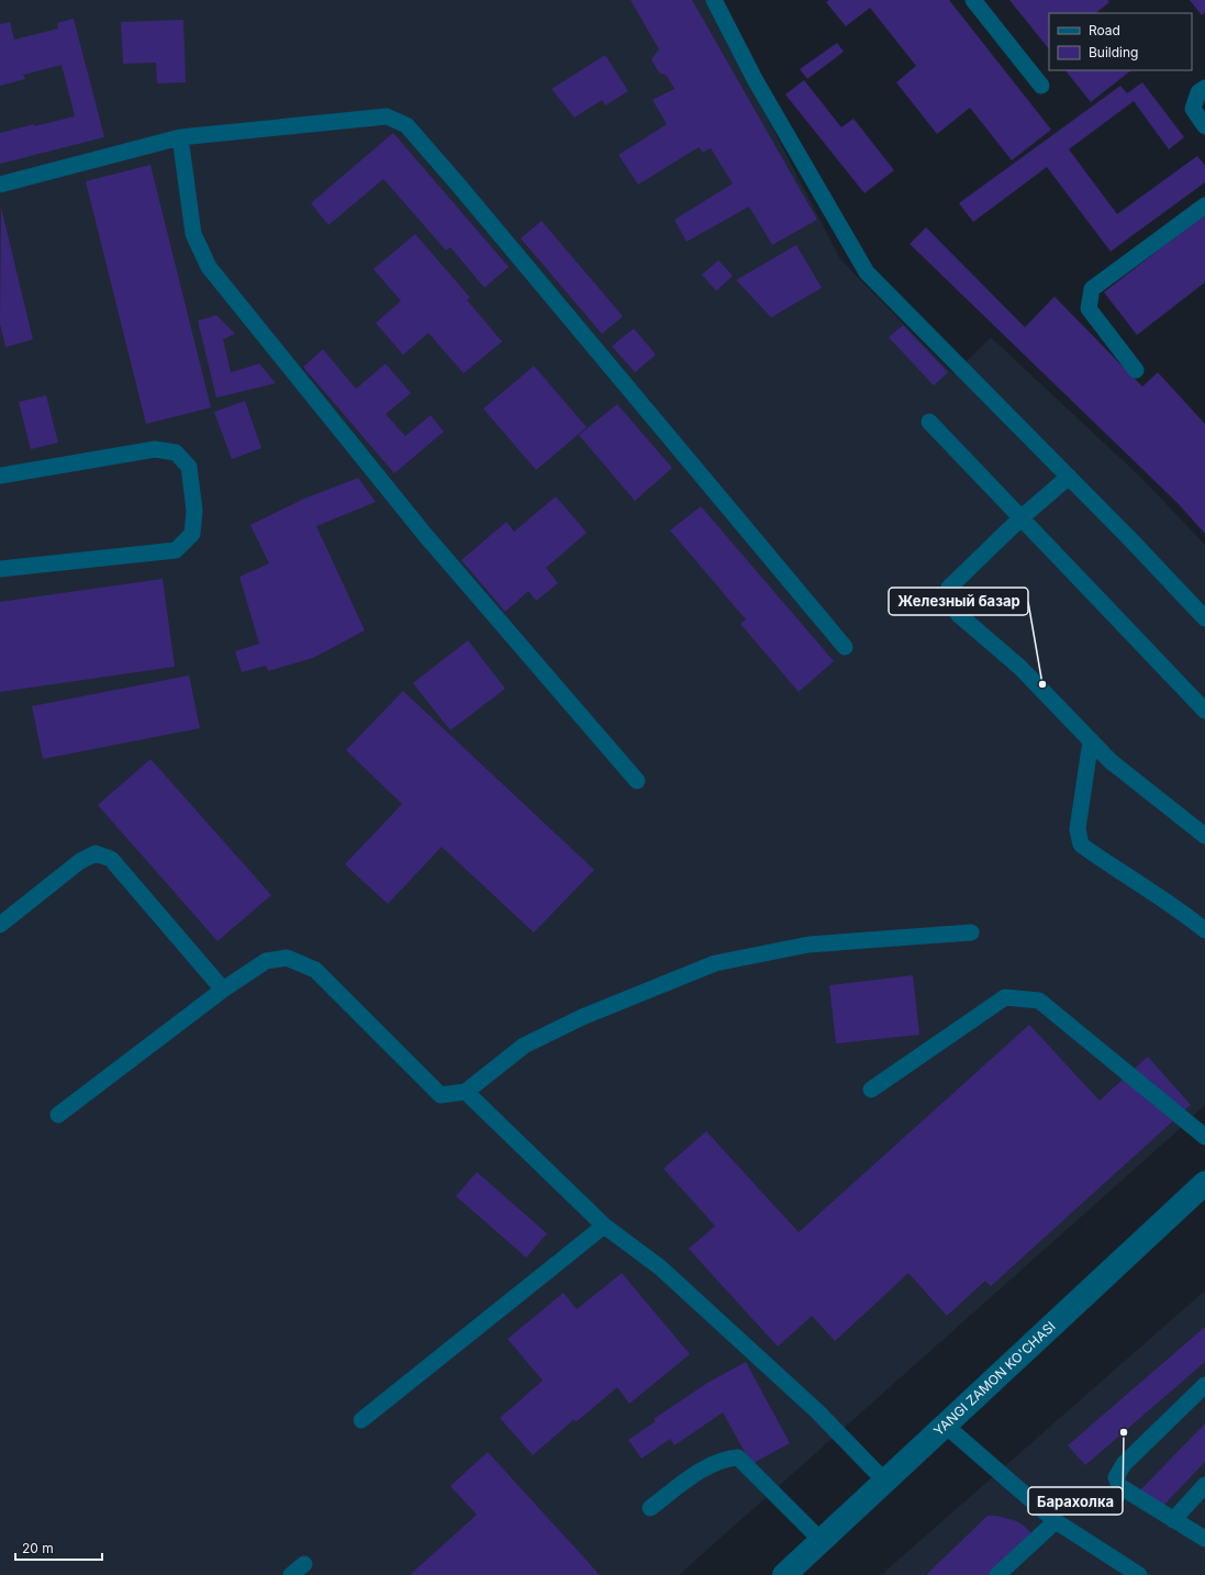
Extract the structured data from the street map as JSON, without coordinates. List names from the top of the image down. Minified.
{"streets":{"street":["YANGI ZAMON KO'CHASI"]},"places":["Железный базар","Барахолка"],"legend":["Road","Building"],"scale_bar":"20 m"}
